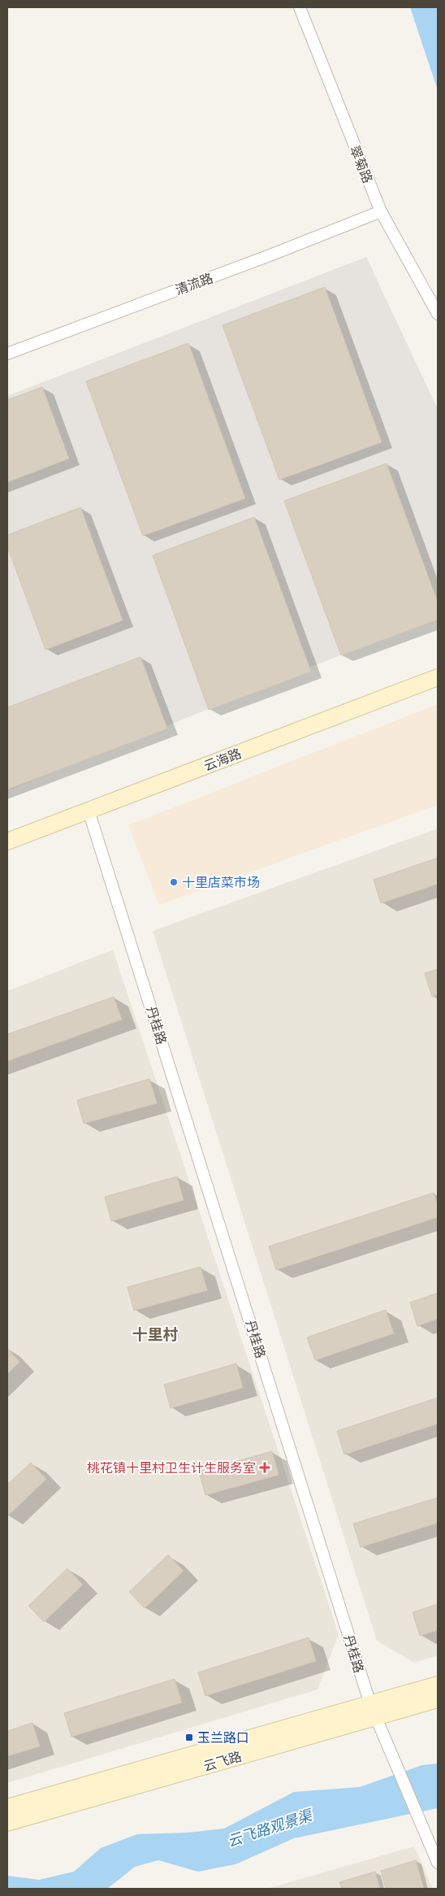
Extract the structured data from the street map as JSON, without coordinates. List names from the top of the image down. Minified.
{"streets":{"main road":["云海路","云飞路"],"street":["翠菊路","清流路","丹桂路"]},"crossings":[["翠菊路","清流路"],["云海路","丹桂路"],["丹桂路","云飞路"]],"districts":["十里村"],"water":["云飞路观景渠"],"places":{"other":["十里店菜市场"],"health":["桃花镇十里村卫生计生服务室"],"transit":["玉兰路口"]}}
